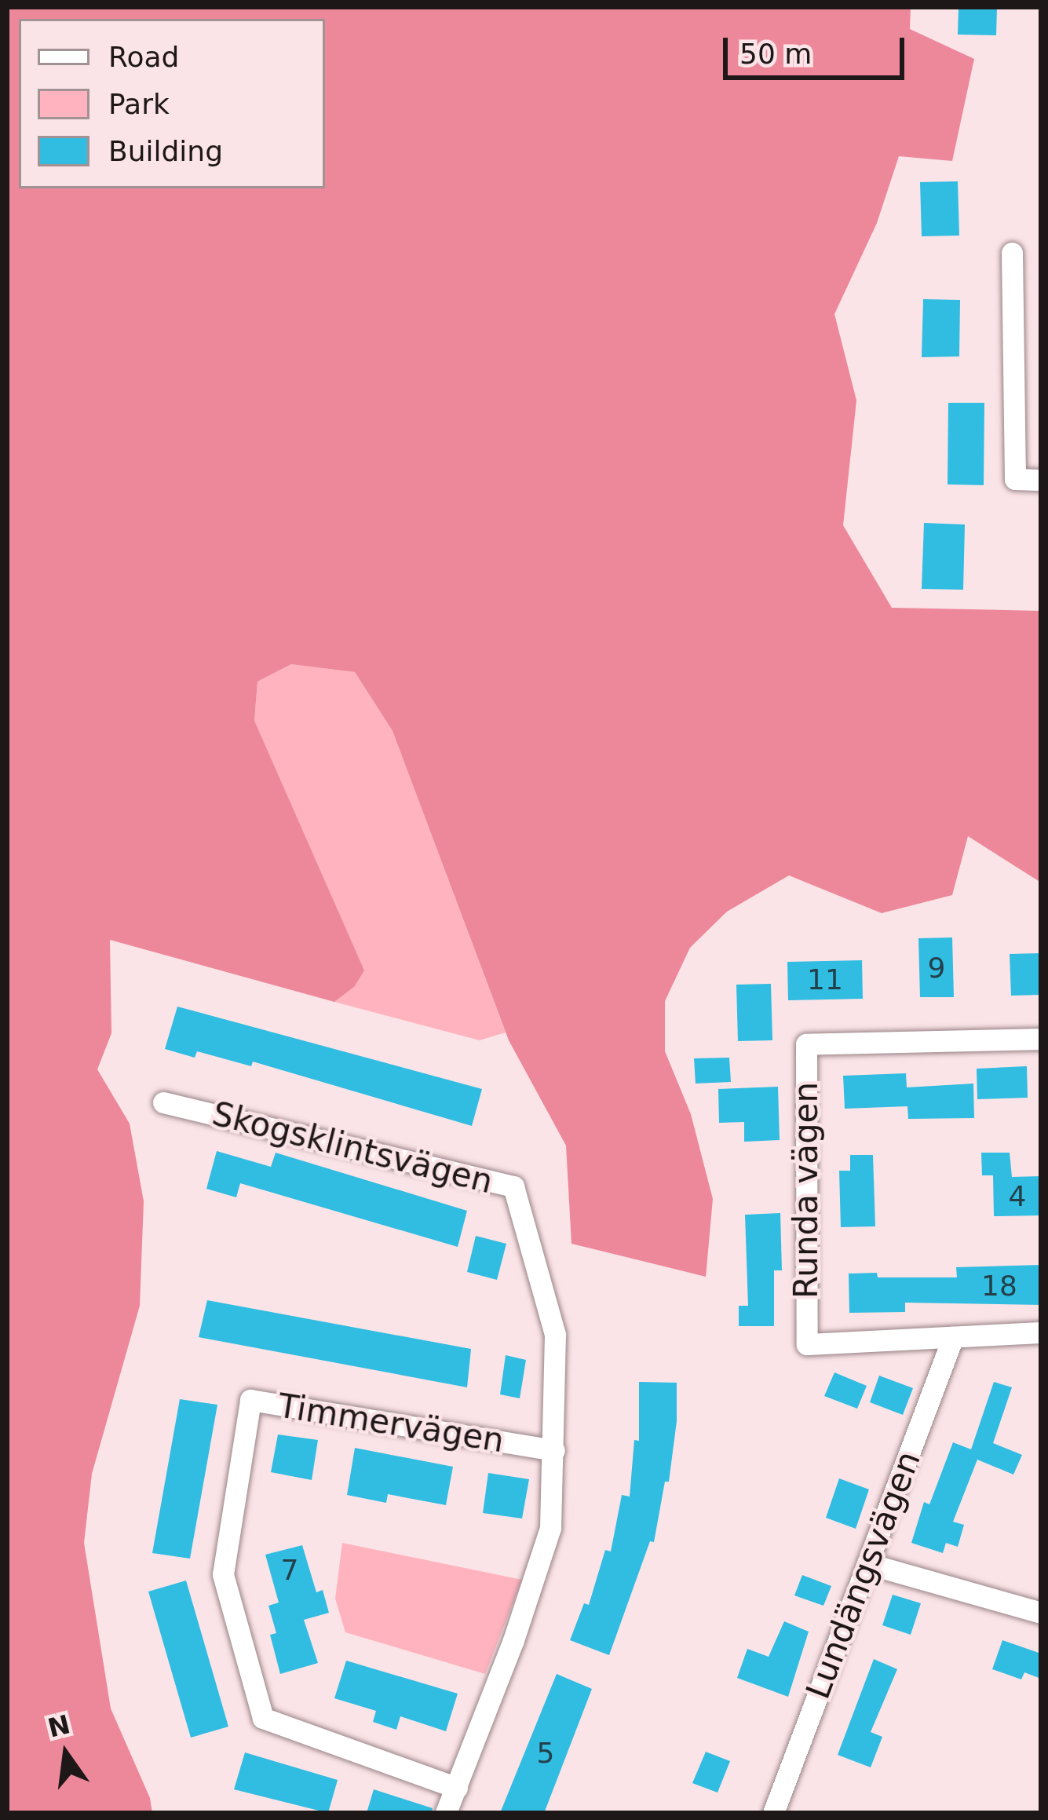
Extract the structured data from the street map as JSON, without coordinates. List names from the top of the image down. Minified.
{"streets":{"street":["Skogsklintsvägen","Runda vägen","Timmervägen","Lundängsvägen"]},"crossings":[["Skogsklintsvägen","Timmervägen"],["Runda vägen","Lundängsvägen"]],"house_numbers":["9","11","4","18","7","5"],"legend":["Road","Park","Building"],"scale_bar":"50 m","north":"top"}
